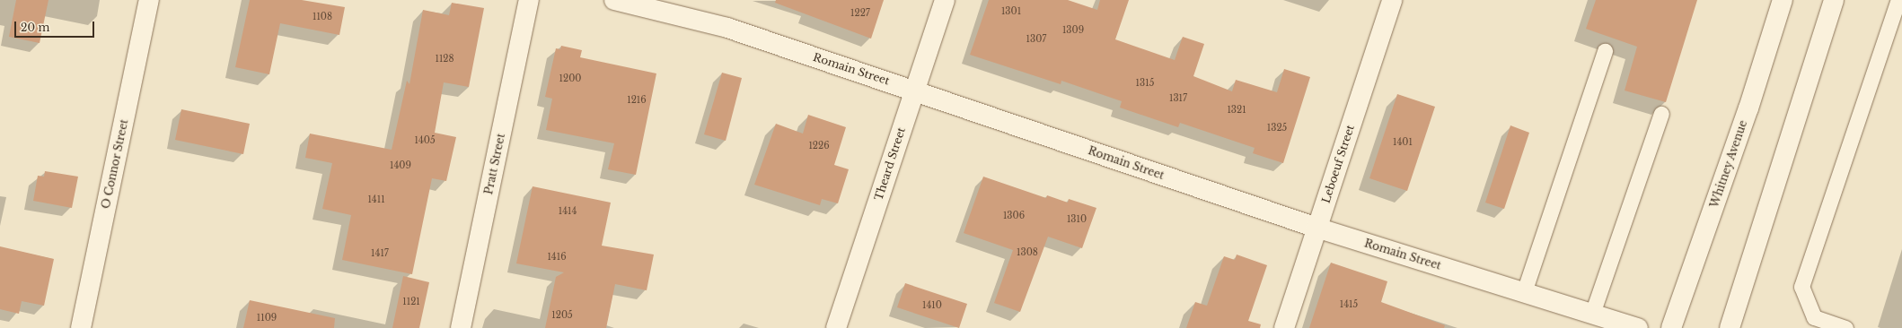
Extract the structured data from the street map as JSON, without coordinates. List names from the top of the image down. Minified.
{"streets":{"street":["Romain Street","O Connor Street","Pratt Street","Theard Street","Leboeuf Street","Whitney Avenue"]},"crossings":[["Romain Street","Theard Street"],["Romain Street","Leboeuf Street"]],"house_numbers":["1301","1227","1108","1309","1307","1128","1200","1315","1317","1216","1321","1325","1405","1401","1226","1409","1411","1414","1306","1310","1308","1417","1416","1121","1415","1410","1205","1109"],"scale_bar":"20 m"}
